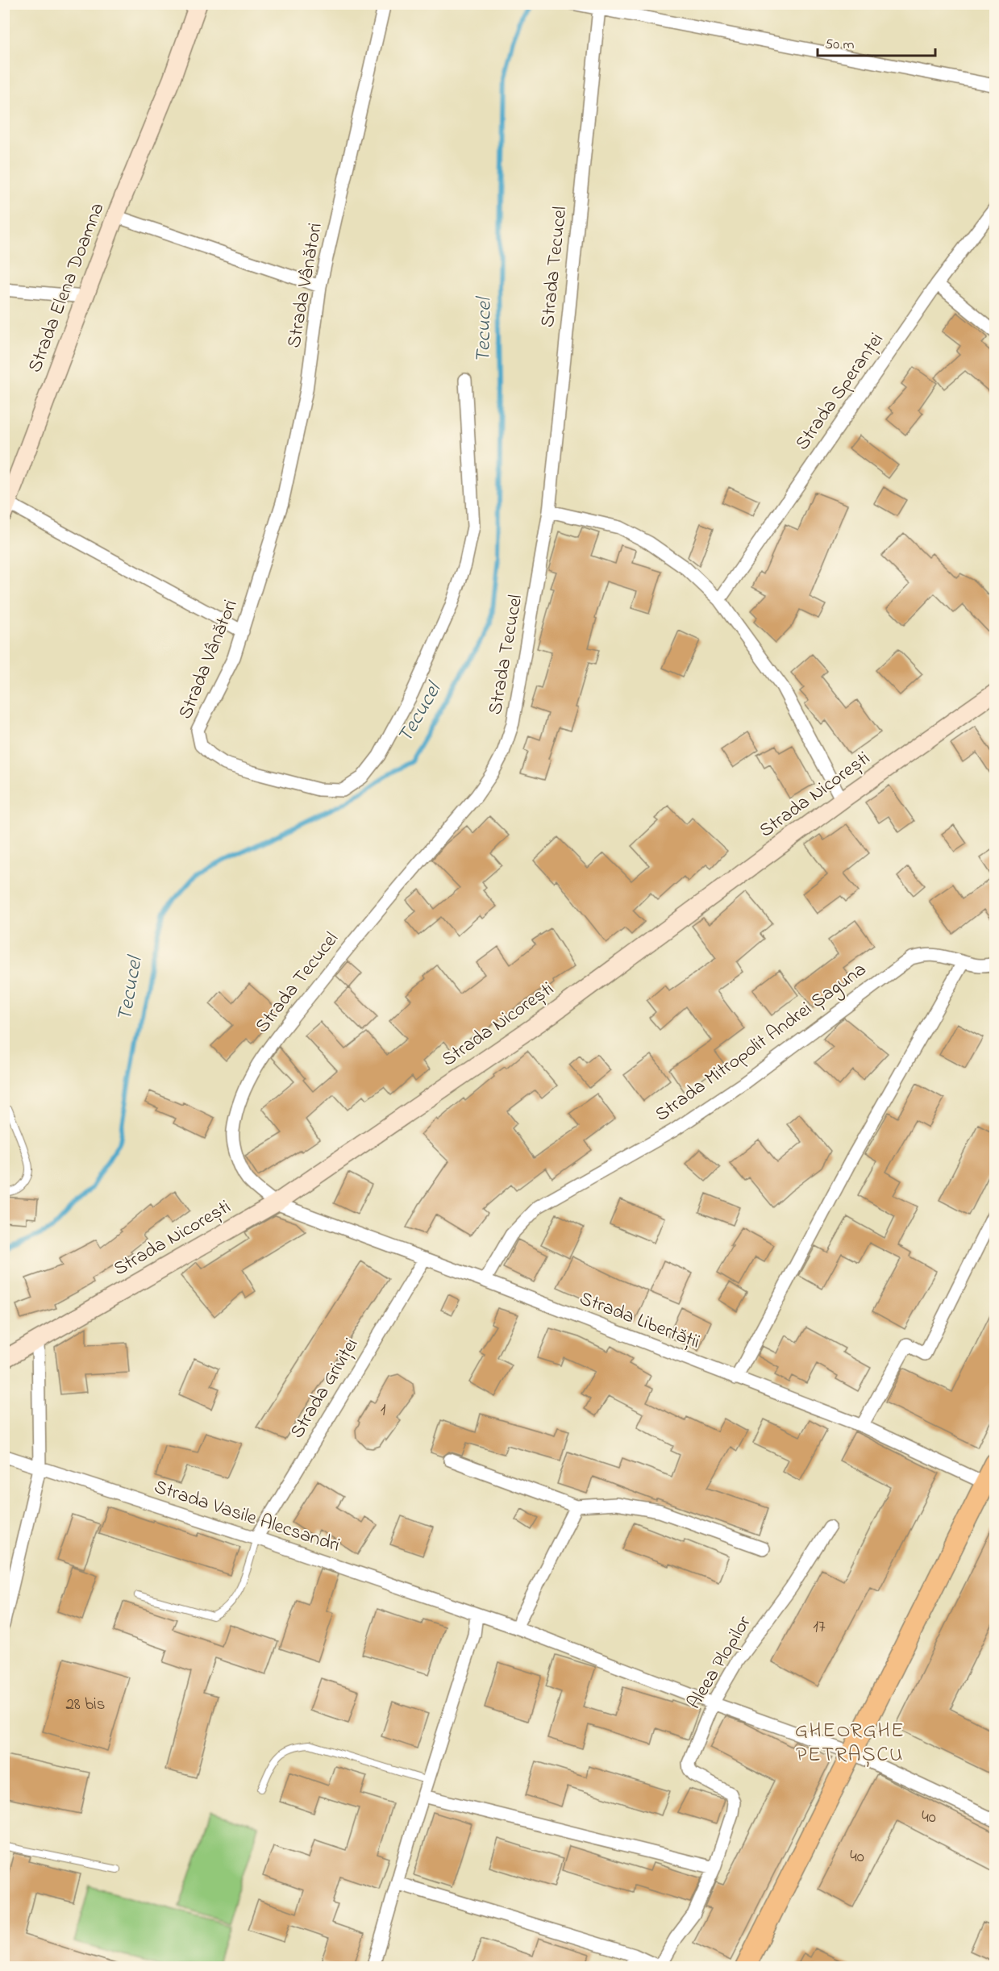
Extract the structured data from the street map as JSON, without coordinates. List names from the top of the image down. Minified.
{"streets":{"main road":["Strada Elena Doamna","Strada Nicorești"],"street":["Strada Tecucel","Strada Vânători","Strada Speranței","Strada Mitropolit Andrei Șaguna","Strada Libertății","Strada Griviței","Strada Vasile Alecsandri","Aleea Plopilor"]},"crossings":[["Strada Tecucel","Strada Nicorești"],["Strada Tecucel","Strada Libertății"],["Strada Nicorești","Strada Libertății"],["Strada Mitropolit Andrei Șaguna","Strada Libertății"],["Strada Libertății","Strada Griviței"],["Strada Griviței","Strada Vasile Alecsandri"],["Strada Vasile Alecsandri","Aleea Plopilor"]],"districts":["GHEORGHE PETRAȘCU"],"water":["Tecucel"],"house_numbers":["1","17","28 bis","40","40"],"scale_bar":"50 m"}
